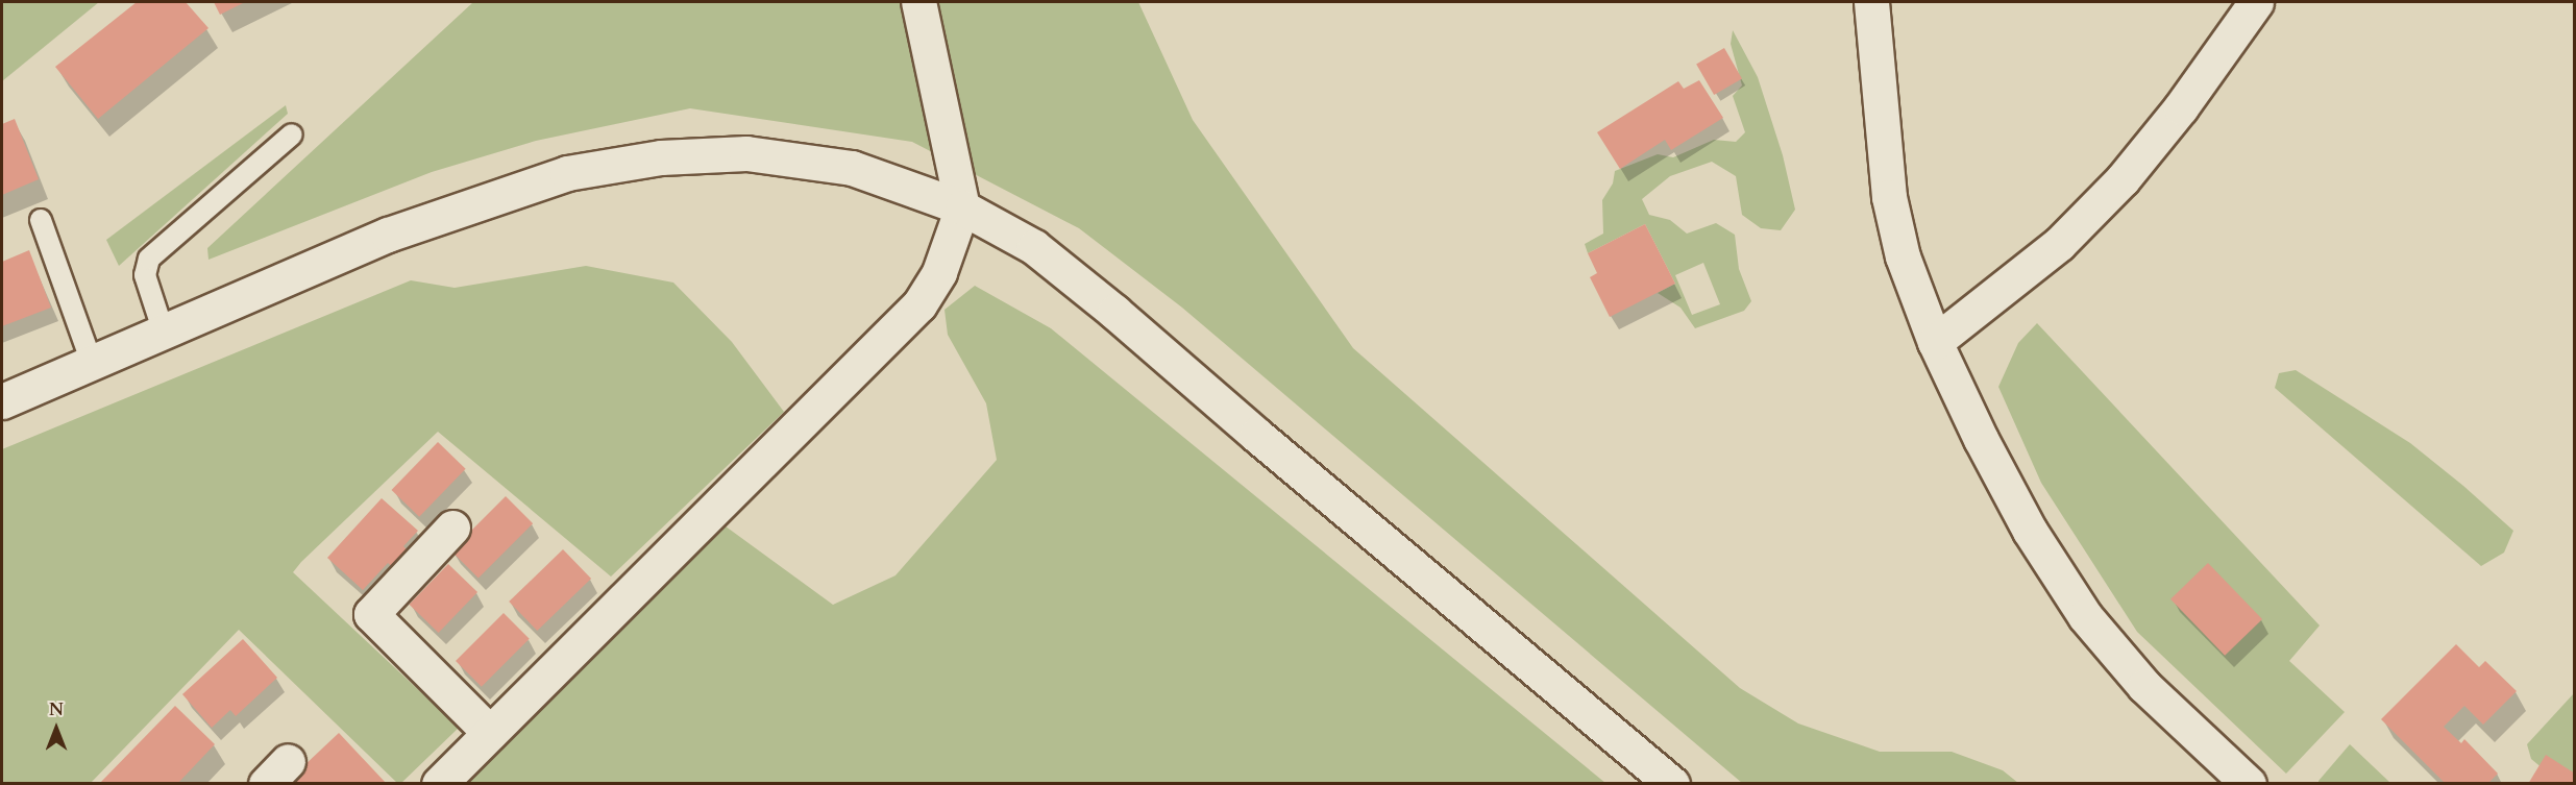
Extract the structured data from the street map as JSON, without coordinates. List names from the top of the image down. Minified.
{"north":"top"}
